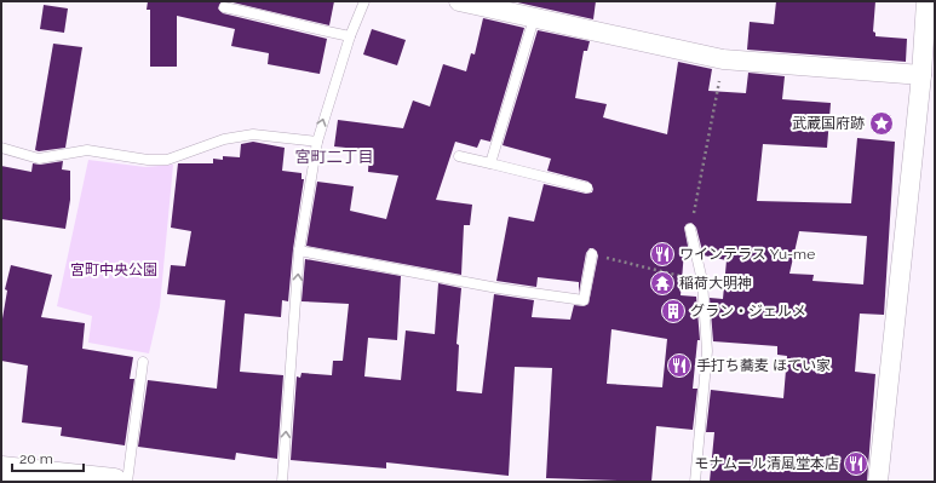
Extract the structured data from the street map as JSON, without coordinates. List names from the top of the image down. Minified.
{"districts":["宮町二丁目"],"parks":["宮町中央公園"],"places":{"place":["武蔵国府跡"],"restaurant":["ワインテラス Yu-me","手打ち蕎麦 ほてい家","モナムール清風堂本店"],"temple":["稲荷大明神"],"building":["グラン・ジェルメ"]},"scale_bar":"20 m"}
